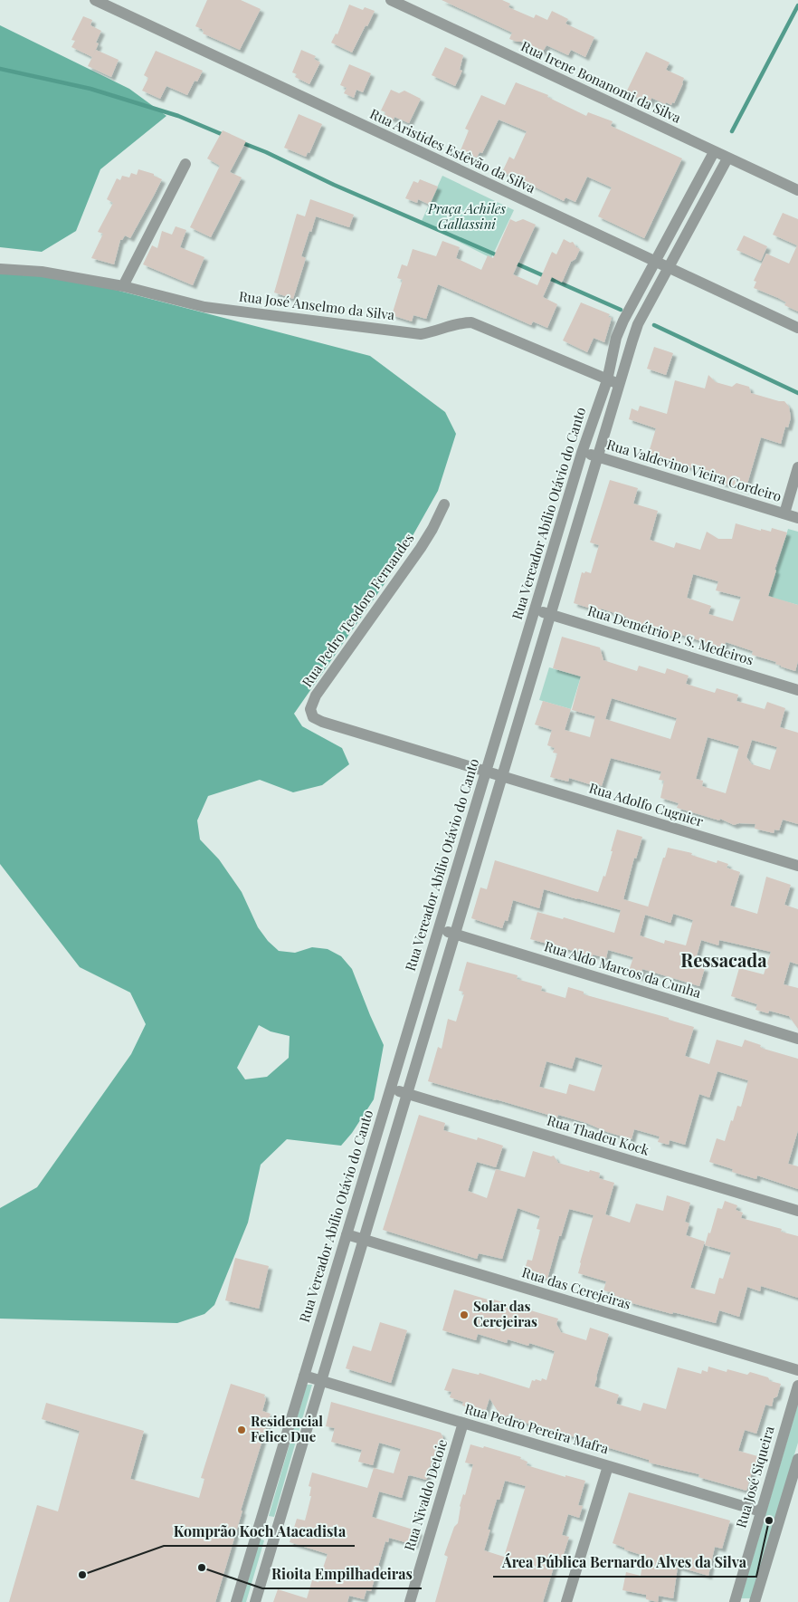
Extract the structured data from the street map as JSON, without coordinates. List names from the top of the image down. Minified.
{"streets":{"street":["Rua Irene Bonanomi da Silva","Rua Aristides Estêvão da Silva","Rua José Anselmo da Silva","Rua Valdevino Vieira Cordeiro","Rua Vereador Abílio Otávio do Canto","Rua Pedro Teodoro Fernandes","Rua Demétrio P. S. Medeiros","Rua Adolfo Cugnier","Rua Aldo Marcos da Cunha","Rua Thadeu Kock","Rua das Cerejeiras","Rua Pedro Pereira Mafra","Rua José Siqueira","Rua Nivaldo Detoie"]},"crossings":[["Rua Irene Bonanomi da Silva","Rua Vereador Abílio Otávio do Canto"],["Rua Aristides Estêvão da Silva","Rua Vereador Abílio Otávio do Canto"],["Rua José Anselmo da Silva","Rua Vereador Abílio Otávio do Canto"],["Rua Valdevino Vieira Cordeiro","Rua Vereador Abílio Otávio do Canto"],["Rua Vereador Abílio Otávio do Canto","Rua Pedro Teodoro Fernandes"],["Rua Vereador Abílio Otávio do Canto","Rua Demétrio P. S. Medeiros"],["Rua Vereador Abílio Otávio do Canto","Rua Adolfo Cugnier"],["Rua Vereador Abílio Otávio do Canto","Rua Aldo Marcos da Cunha"],["Rua Vereador Abílio Otávio do Canto","Rua Thadeu Kock"],["Rua Vereador Abílio Otávio do Canto","Rua das Cerejeiras"],["Rua Vereador Abílio Otávio do Canto","Rua Pedro Pereira Mafra"],["Rua Pedro Teodoro Fernandes","Rua Adolfo Cugnier"],["Rua Pedro Pereira Mafra","Rua José Siqueira"],["Rua Pedro Pereira Mafra","Rua Nivaldo Detoie"]],"districts":["Ressacada"],"parks":["Praça Achiles Gallassini"],"places":["Solar das Cerejeiras","Residencial Felice Due","Área Pública Bernardo Alves da Silva","Rioita Empilhadeiras","Komprão Koch Atacadista"]}
